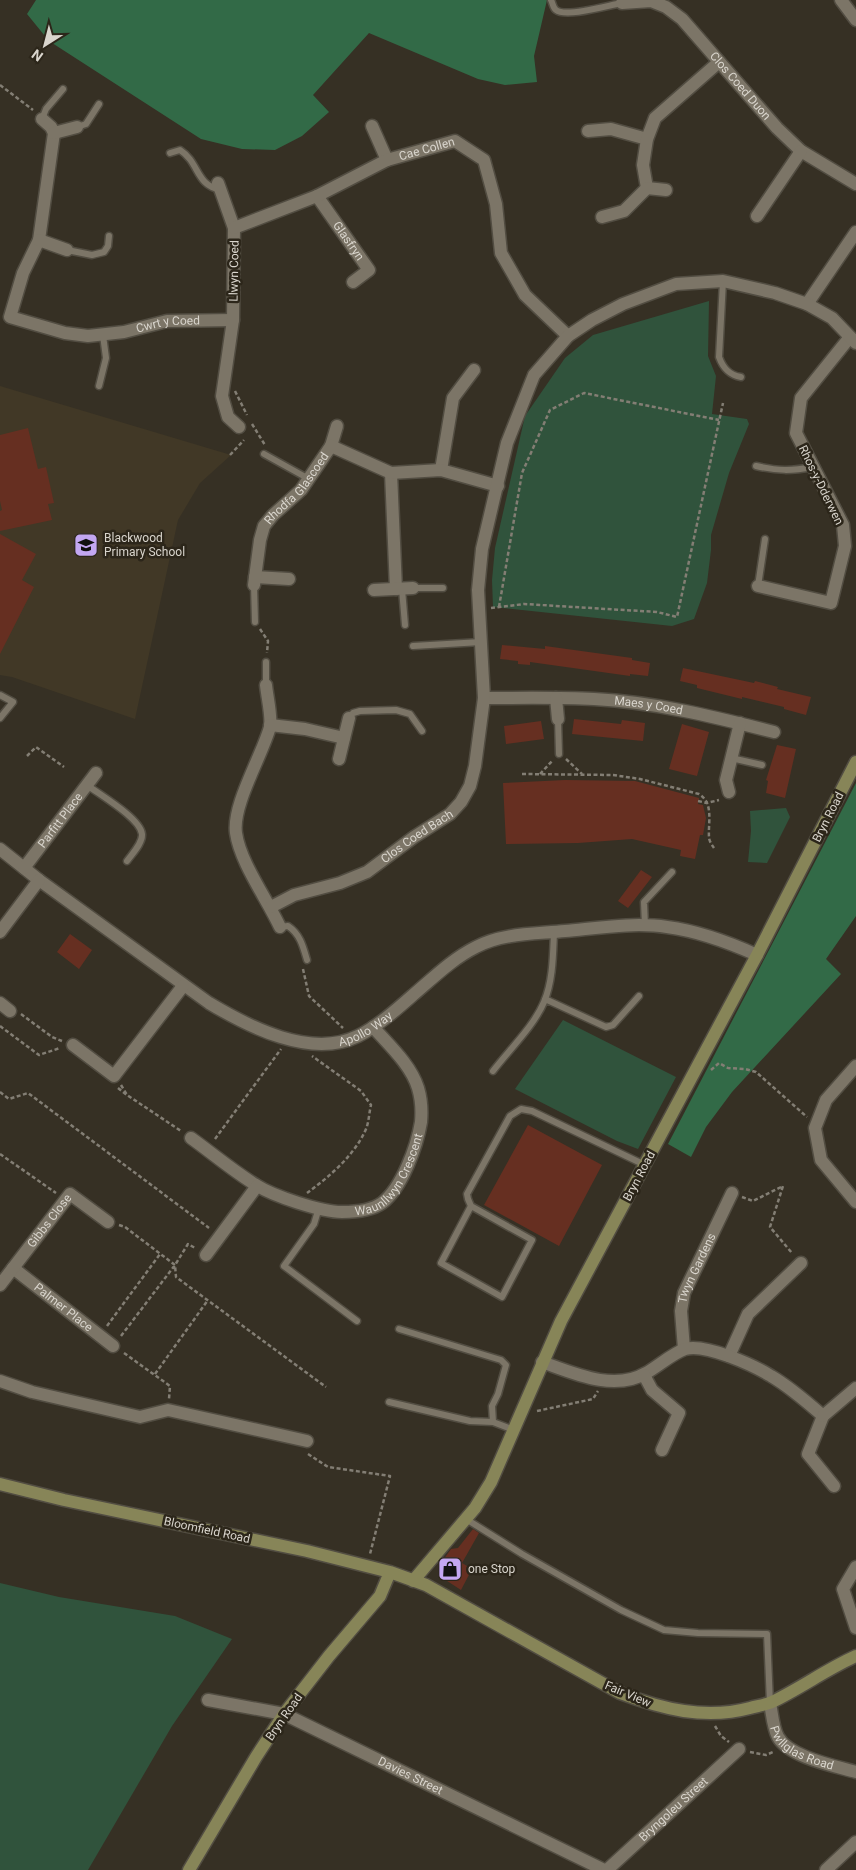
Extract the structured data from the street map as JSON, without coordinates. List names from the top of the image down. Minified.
{"streets":{"street":["Clos Coed Duon","Cae Collen","Glasfryn","Llwyn Coed","Cwrt y Coed","Rhos-y-Dderwen","Rhodfa Glascoed","Maes y Coed","Bryn Road","Parfitt Place","Clos Coed Bach","Apollo Way","Waunllwyn Crescent","Gibbs Close","Twyn Gardens","Palmer Place","Bloomfield Road","Fair View","Pwllglas Road","Davies Street","Bryngoleu Street"]},"crossings":[["Cae Collen","Glasfryn"],["Cae Collen","Llwyn Coed"],["Cae Collen","Clos Coed Bach"],["Llwyn Coed","Cwrt y Coed"],["Rhos-y-Dderwen","Clos Coed Bach"],["Rhodfa Glascoed","Clos Coed Bach"],["Maes y Coed","Clos Coed Bach"],["Bryn Road","Apollo Way"],["Bryn Road","Bloomfield Road"],["Bryn Road","Fair View"],["Bryn Road","Davies Street"],["Parfitt Place","Apollo Way"],["Apollo Way","Waunllwyn Crescent"],["Gibbs Close","Palmer Place"],["Bloomfield Road","Fair View"],["Fair View","Pwllglas Road"],["Davies Street","Bryngoleu Street"]],"places":{"school or university":["Blackwood Primary School"],"shop":["one Stop"]},"north":"bottom left"}
